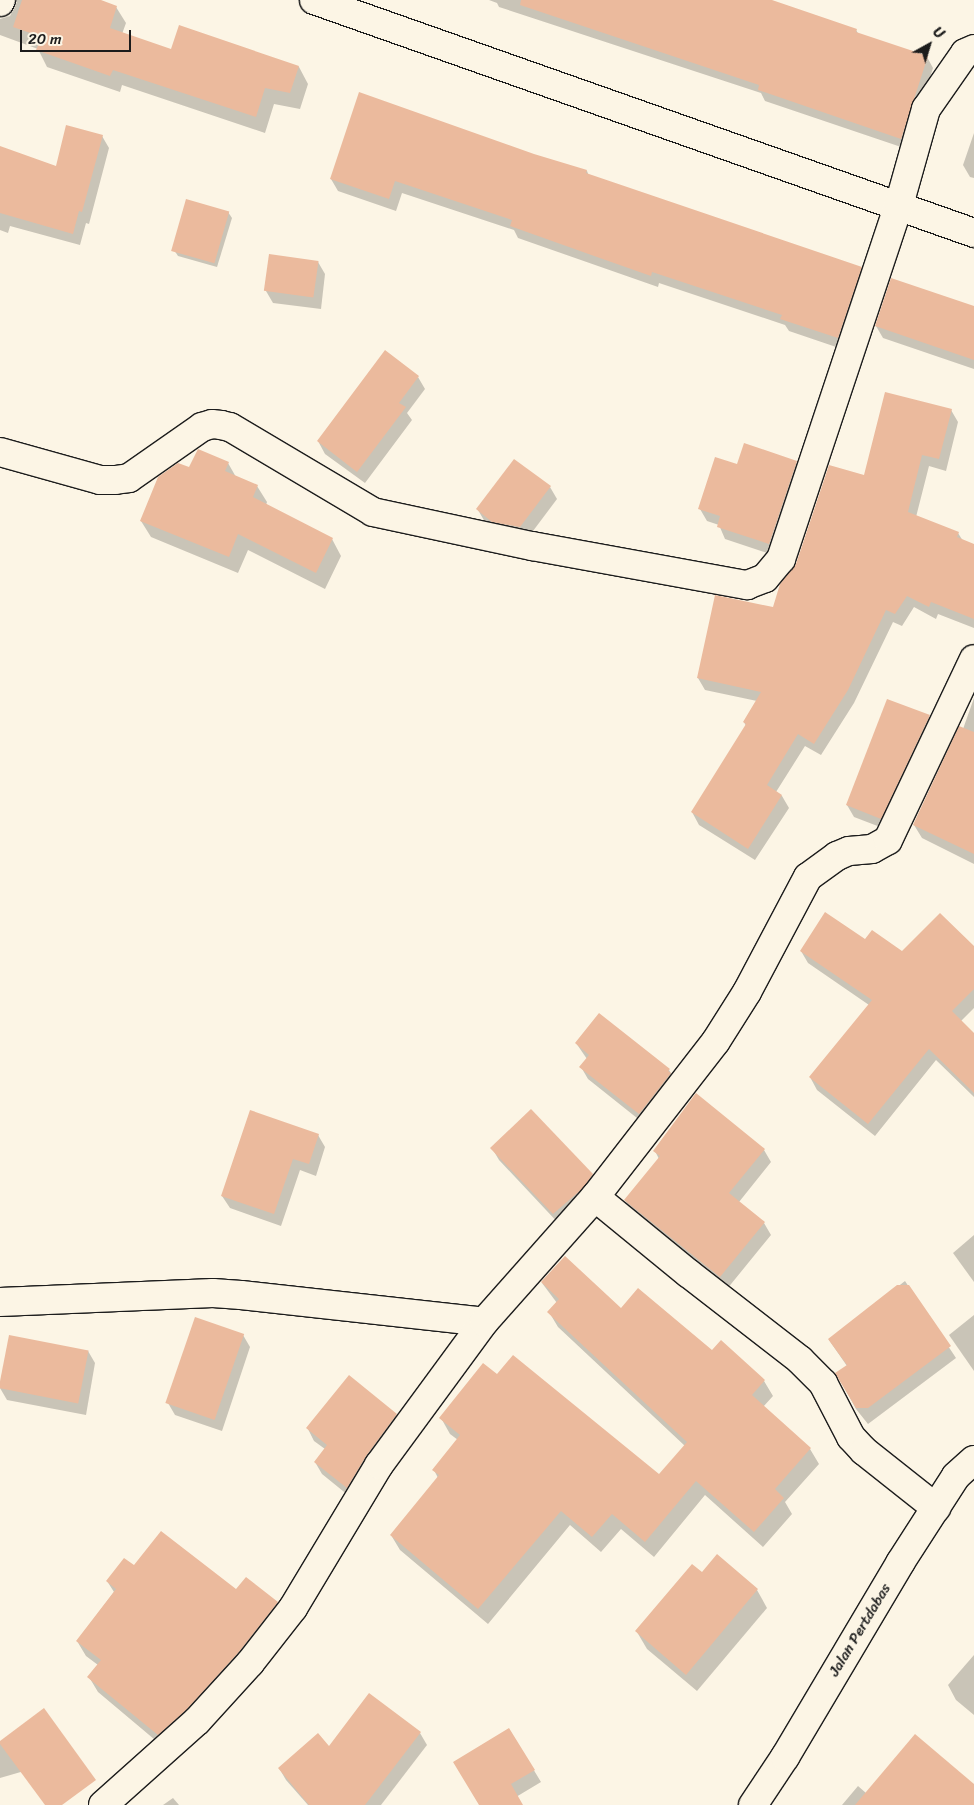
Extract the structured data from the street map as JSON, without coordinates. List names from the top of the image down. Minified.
{"streets":{"street":["Jalan Pertdabas"]},"scale_bar":"20 m","north":"top right"}
